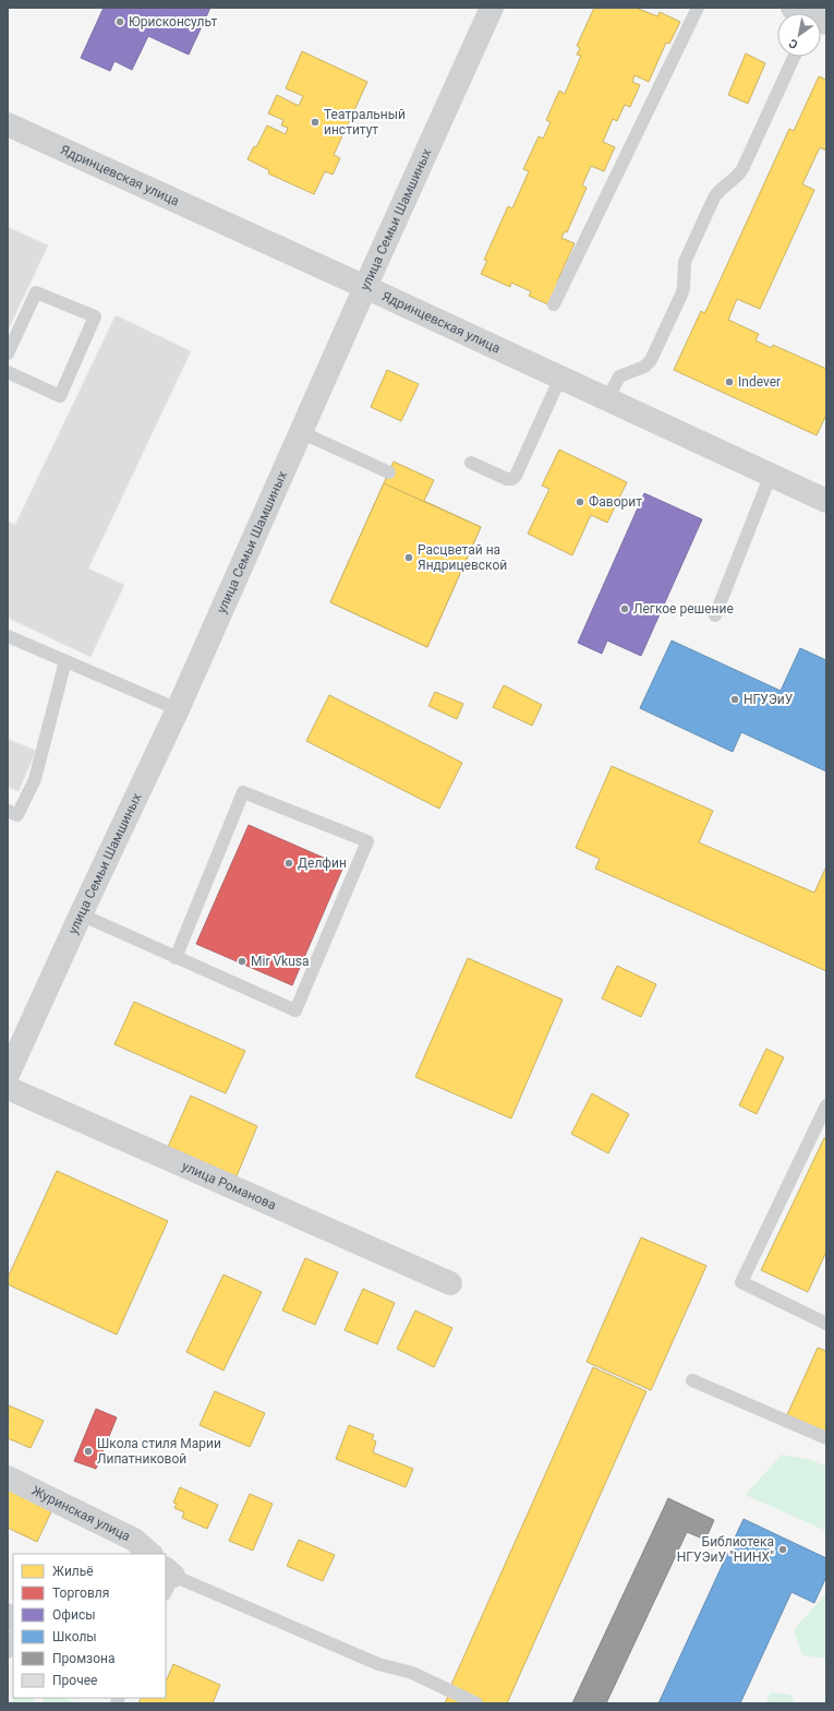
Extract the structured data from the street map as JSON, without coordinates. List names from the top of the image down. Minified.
{"streets":{"street":["Ядринцевская улица","улица Семьи Шамшиных","улица Романова","Журинская улица"]},"crossings":[["Ядринцевская улица","улица Семьи Шамшиных"]],"places":["Юрисконсульт","Театральный институт","Indever","Фаворит","Расцветай на Яндрицевской","Легкое решение","НГУЭиУ","Делфин","Mir Vkusa","Школа стиля Марии Липатниковой","Библиотека НГУЭиУ \"НИНХ\""],"legend":["Жильё","Торговля","Офисы","Школы","Промзона","Прочее"],"north":"bottom left"}
